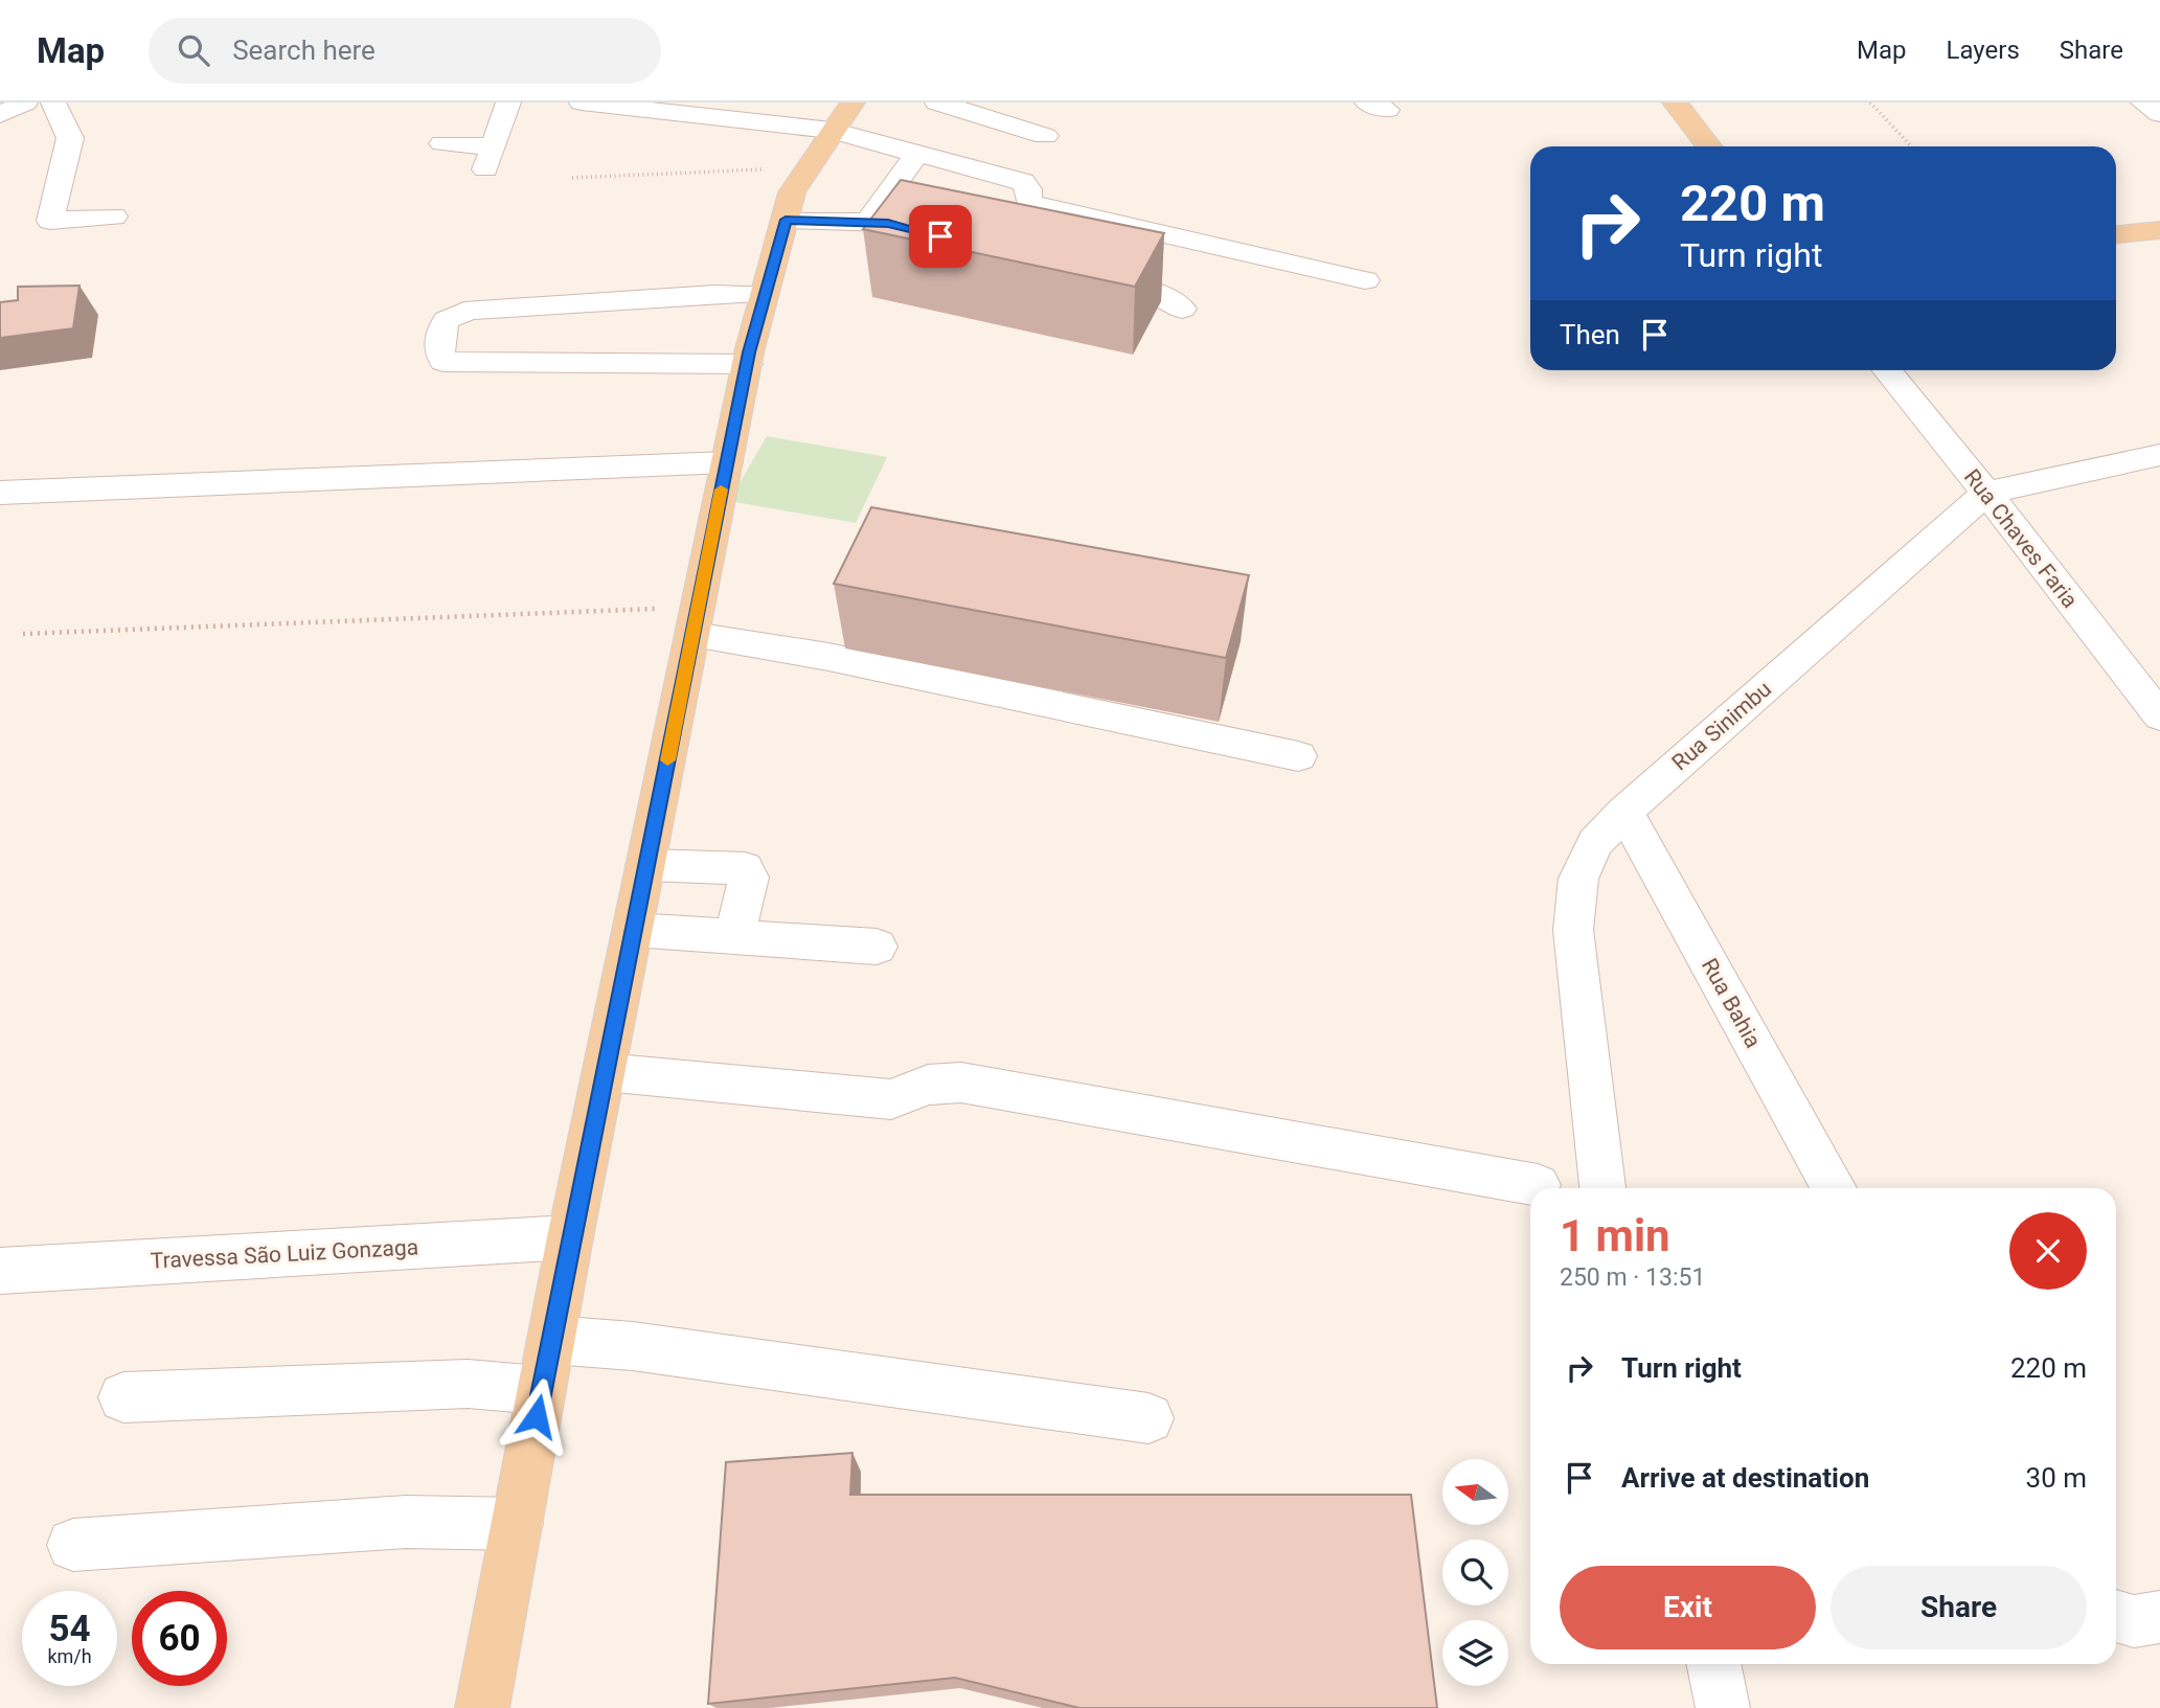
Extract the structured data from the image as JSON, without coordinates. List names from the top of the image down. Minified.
{"streets":{"street":["Rua Chaves Faria","Rua Sinimbu","Rua Bahia","Travessa São Luiz Gonzaga"]},"crossings":[["Rua Chaves Faria","Rua Sinimbu"],["Rua Sinimbu","Rua Bahia"]],"north":"left","page":{"header":"Map","search":"Search here","nav":["Map","Layers","Share"],"turn":["220 m","Turn right"],"then":"Then","heading":["1 min","250 m · 13:51"],"list":[{"name":"Turn right","value":"220 m"},{"name":"Arrive at destination","value":"30 m"}],"buttons":["Exit","Share"],"speed":"54 km/h","limit":"60"}}
